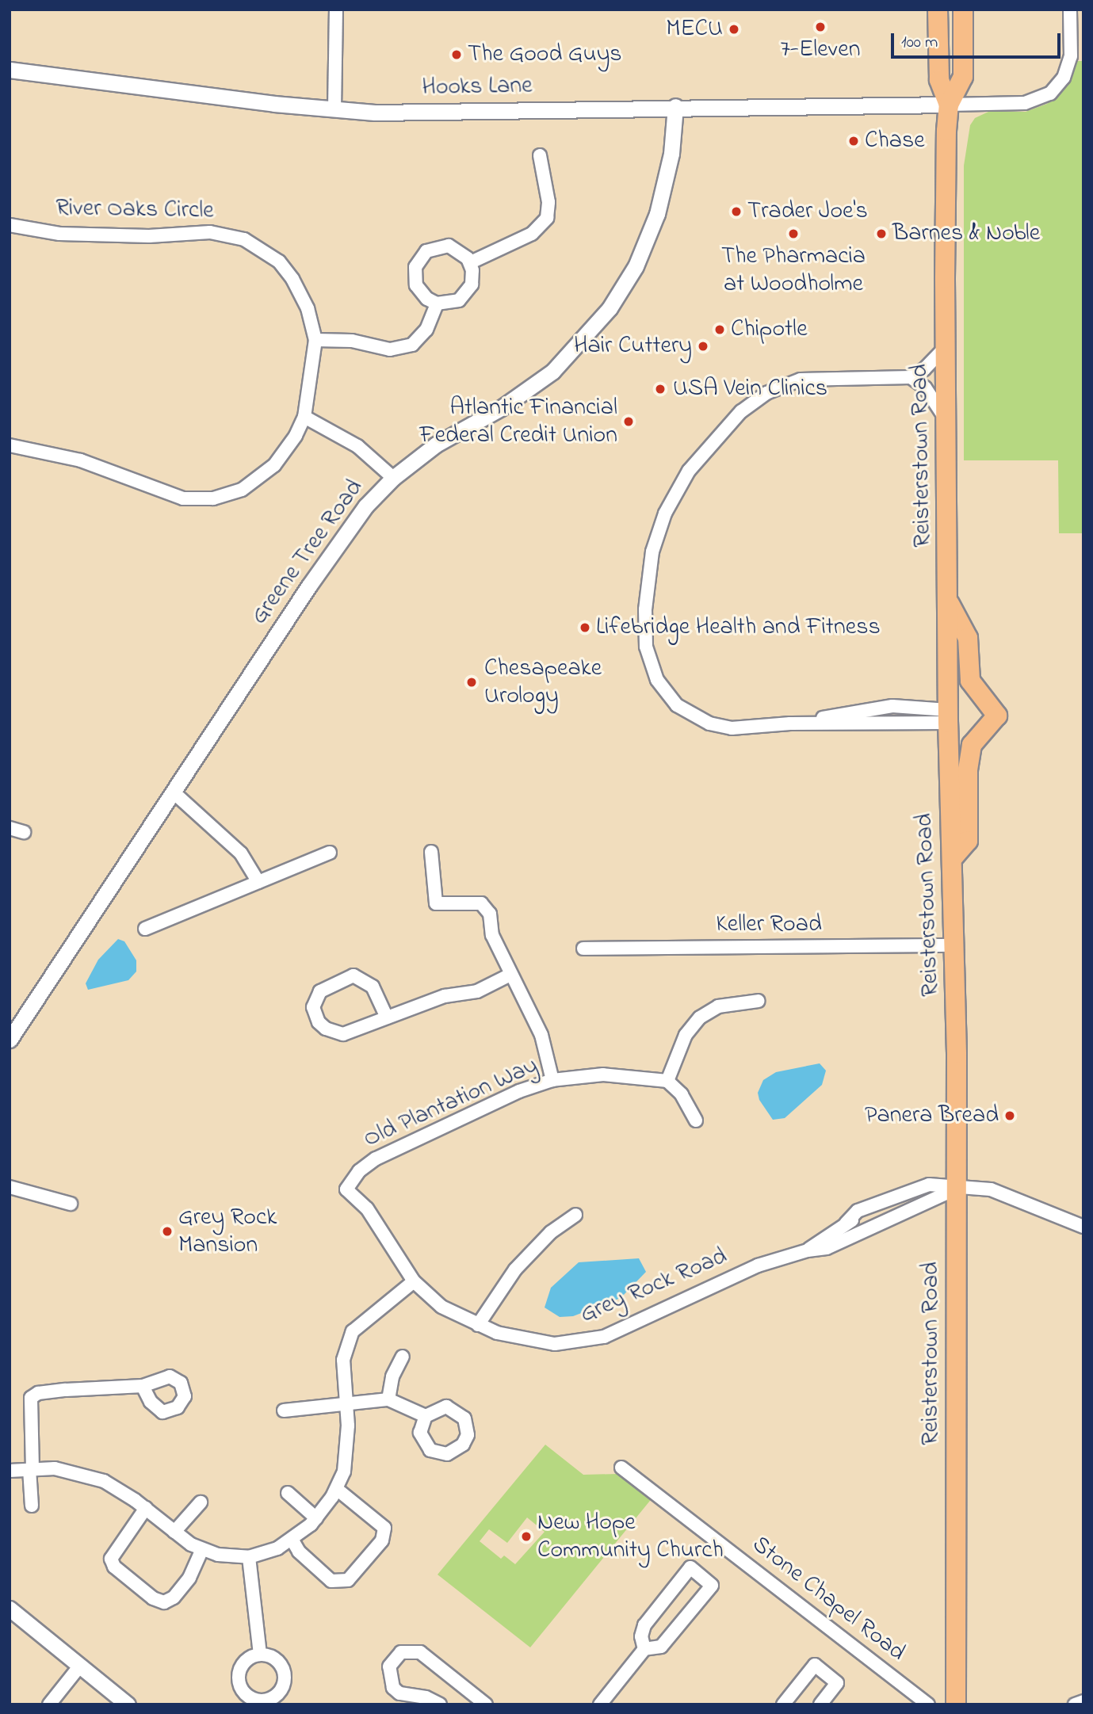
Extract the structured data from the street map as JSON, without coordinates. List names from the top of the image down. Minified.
{"streets":{"main road":["Reisterstown Road"],"street":["Hooks Lane","River Oaks Circle","Greene Tree Road","Keller Road","Old Plantation Way","Grey Rock Road","Stone Chapel Road"]},"crossings":[["Hooks Lane","Reisterstown Road"],["Hooks Lane","Greene Tree Road"],["Reisterstown Road","Keller Road"],["Reisterstown Road","Grey Rock Road"],["Old Plantation Way","Grey Rock Road"]],"places":["7-Eleven","MECU","The Good Guys","Chase","Trader Joe's","The Pharmacia at Woodholme","Barnes & Noble","Chipotle","Hair Cuttery","USA Vein Clinics","Atlantic Financial Federal Credit Union","Lifebridge Health and Fitness","Chesapeake Urology","Panera Bread","Grey Rock Mansion","New Hope Community Church"],"scale_bar":"100 m"}
